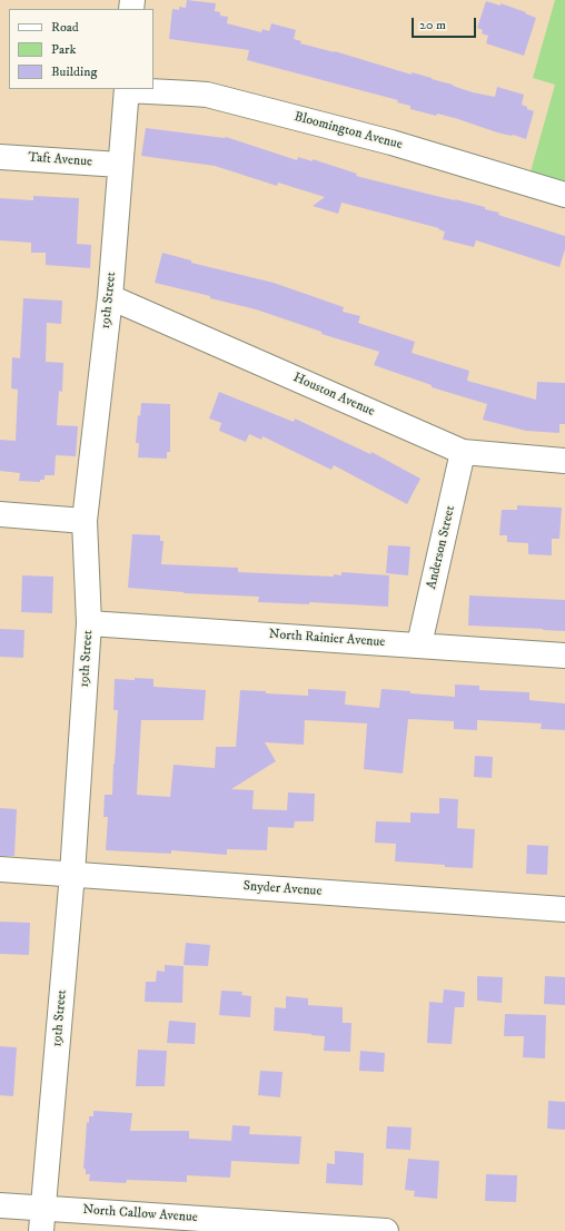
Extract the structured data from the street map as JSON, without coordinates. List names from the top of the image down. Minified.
{"streets":{"street":["Bloomington Avenue","Taft Avenue","19th Street","Houston Avenue","Anderson Street","North Rainier Avenue","Snyder Avenue","North Callow Avenue"]},"crossings":[["Bloomington Avenue","19th Street"],["Taft Avenue","19th Street"],["19th Street","Houston Avenue"],["19th Street","North Rainier Avenue"],["19th Street","Snyder Avenue"],["19th Street","North Callow Avenue"],["Houston Avenue","Anderson Street"],["Anderson Street","North Rainier Avenue"]],"legend":["Road","Park","Building"],"scale_bar":"20 m"}
